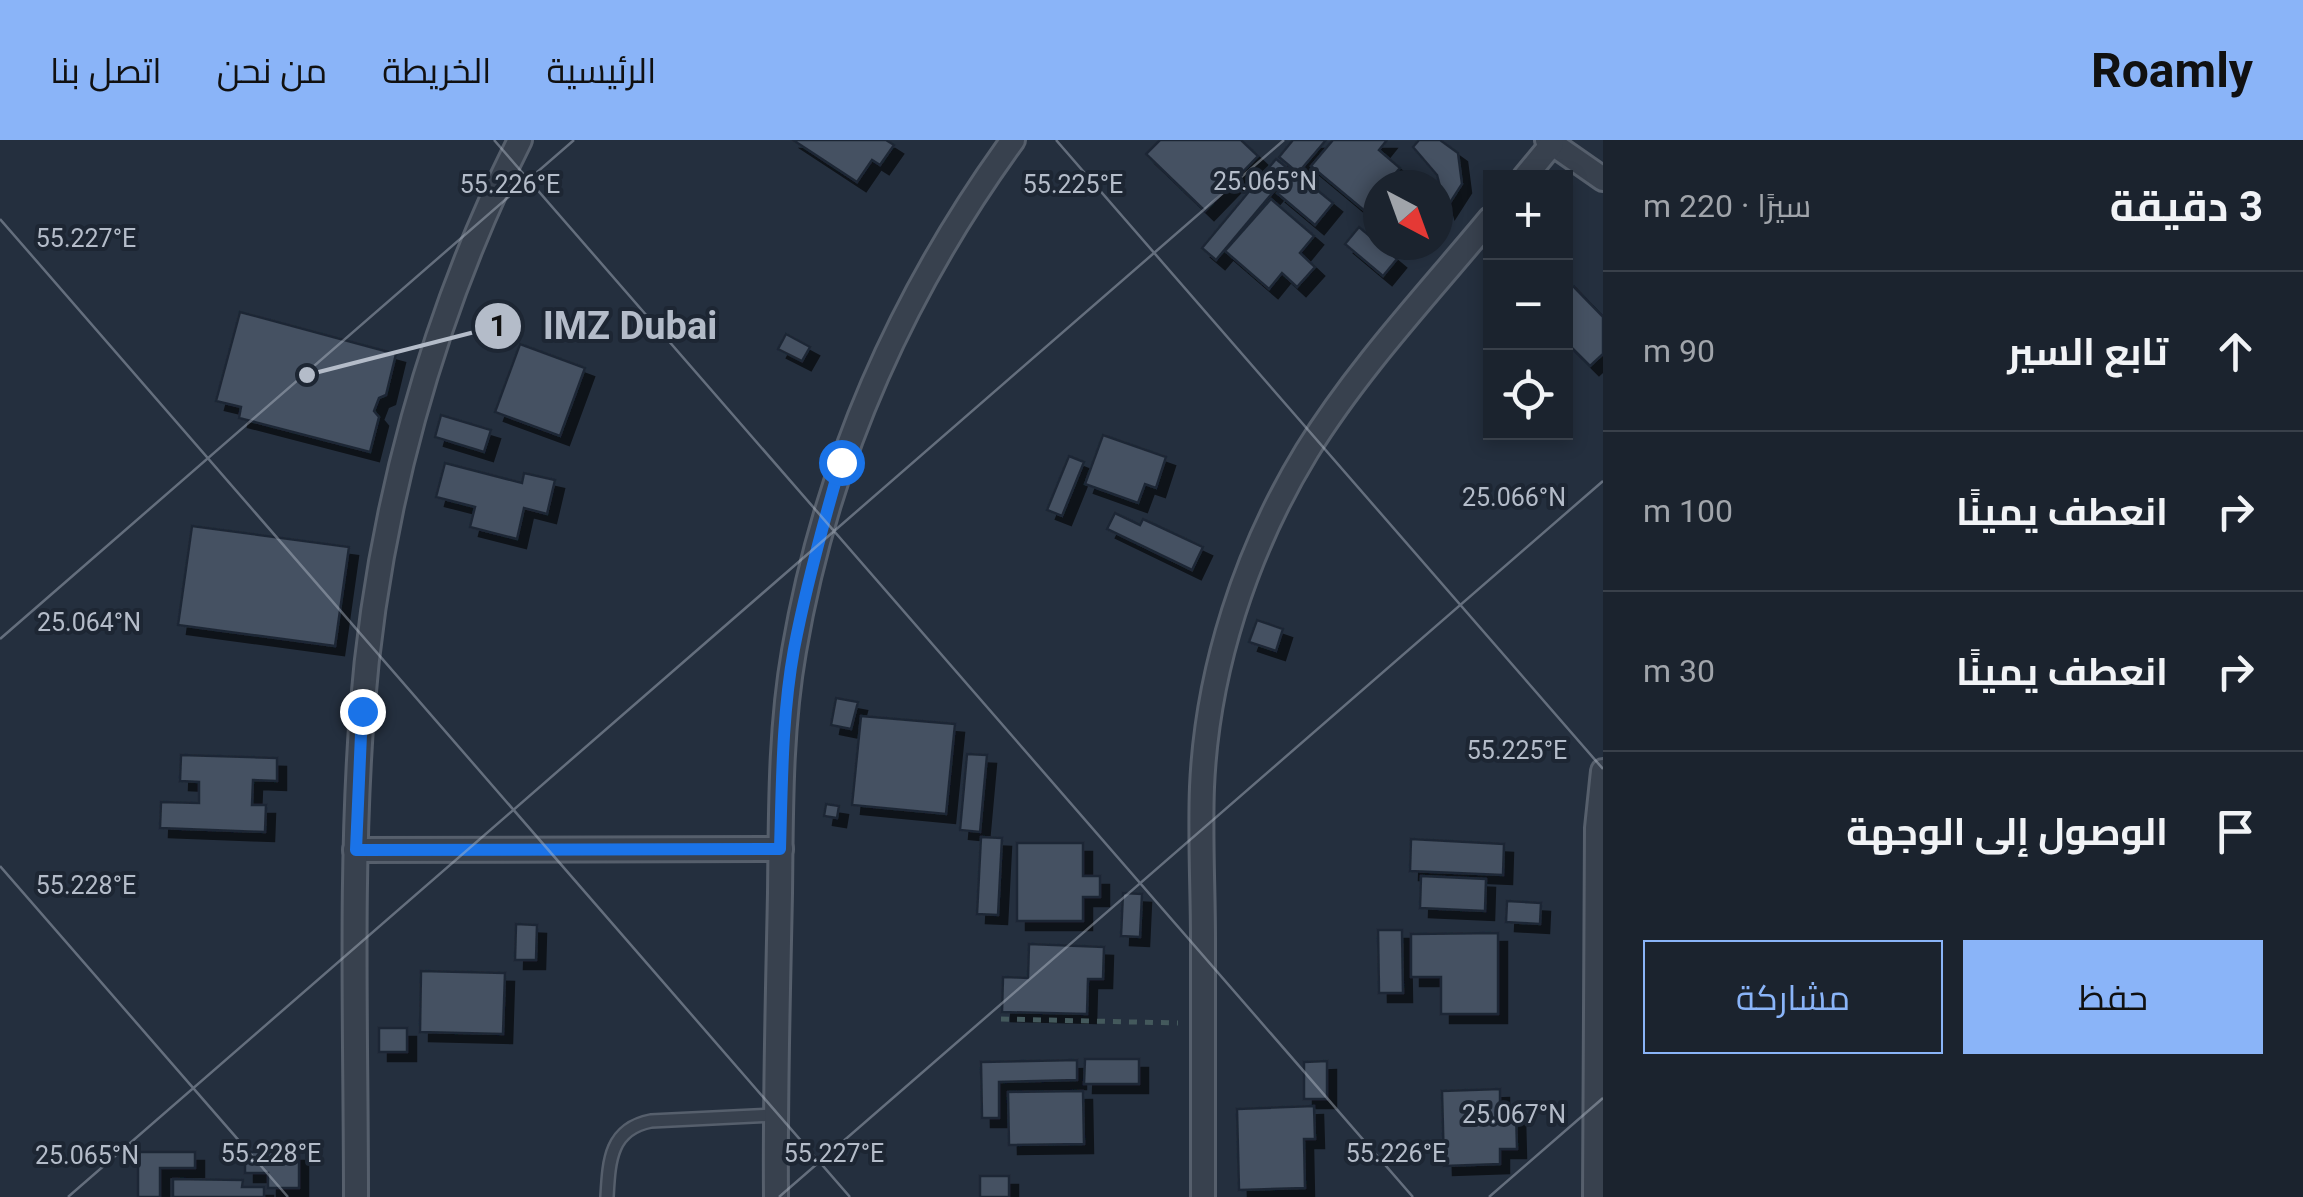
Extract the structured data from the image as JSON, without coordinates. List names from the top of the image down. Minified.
{"places":["IMZ Dubai"],"north":"bottom right","page":{"header":"Roamly","nav":["الرئيسية","الخريطة","من نحن","اتصل بنا"],"heading":["3 دقيقة","سيرًا · 220 m"],"map_buttons":["+","−"],"list":[["تابع السير","90 m"],["انعطف يمينًا","100 m"],["انعطف يمينًا","30 m"],"الوصول إلى الوجهة"],"buttons":["حفظ","مشاركة"]},"coordinates":["25.065°N","55.226°E","55.225°E","55.227°E","25.066°N","25.064°N","55.228°E","25.067°N"]}
